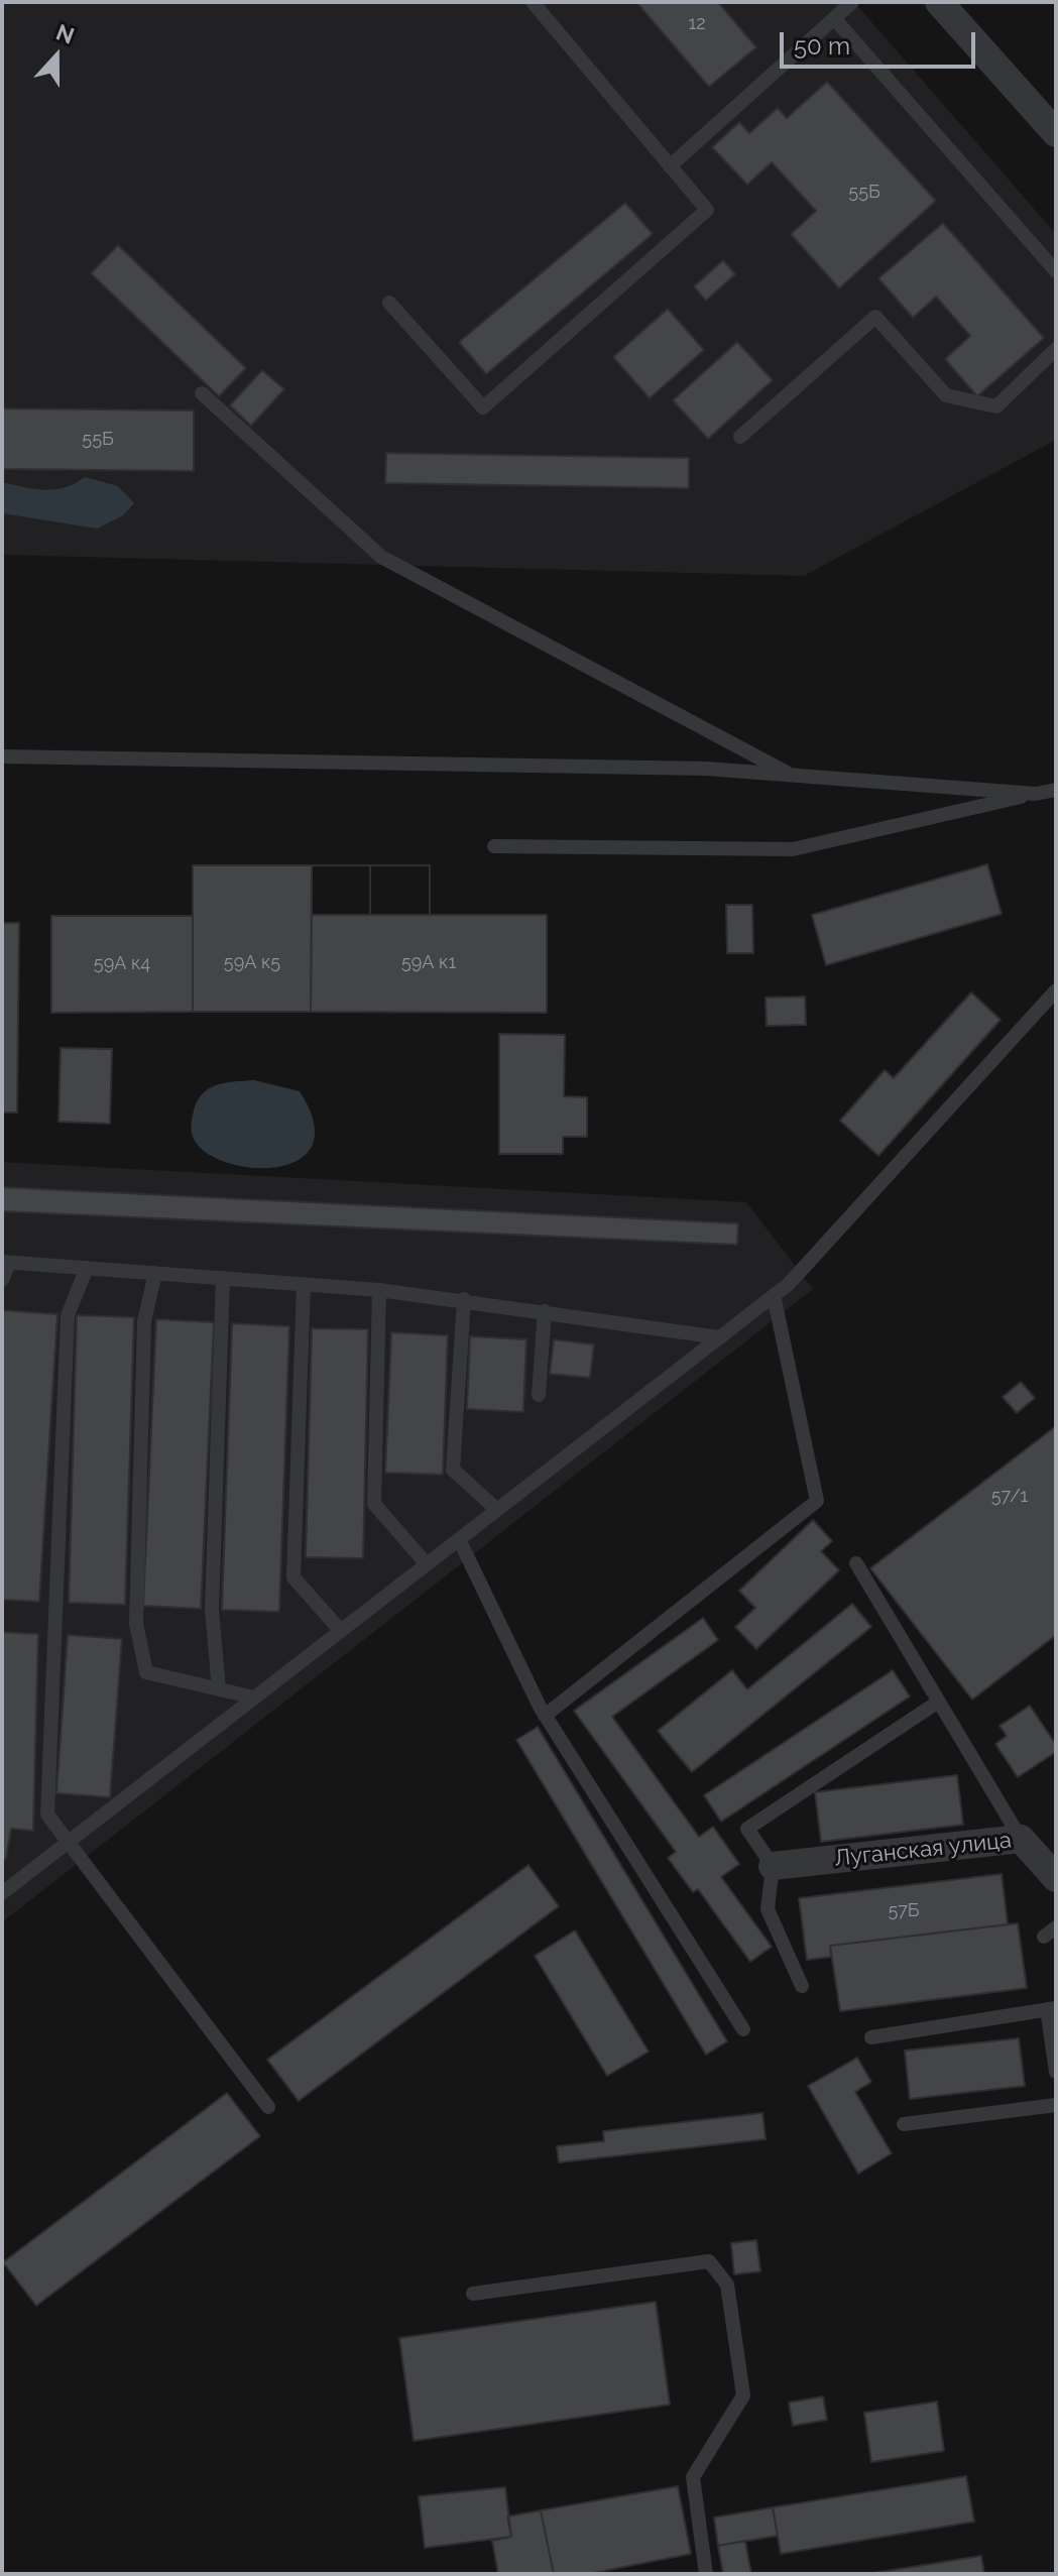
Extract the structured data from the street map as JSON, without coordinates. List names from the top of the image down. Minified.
{"streets":{"street":["Луганская улица"]},"house_numbers":["12","55Б","55Б","59А к5","59А к1","59А к4","57/1","57Б"],"scale_bar":"50 m","north":"top"}
